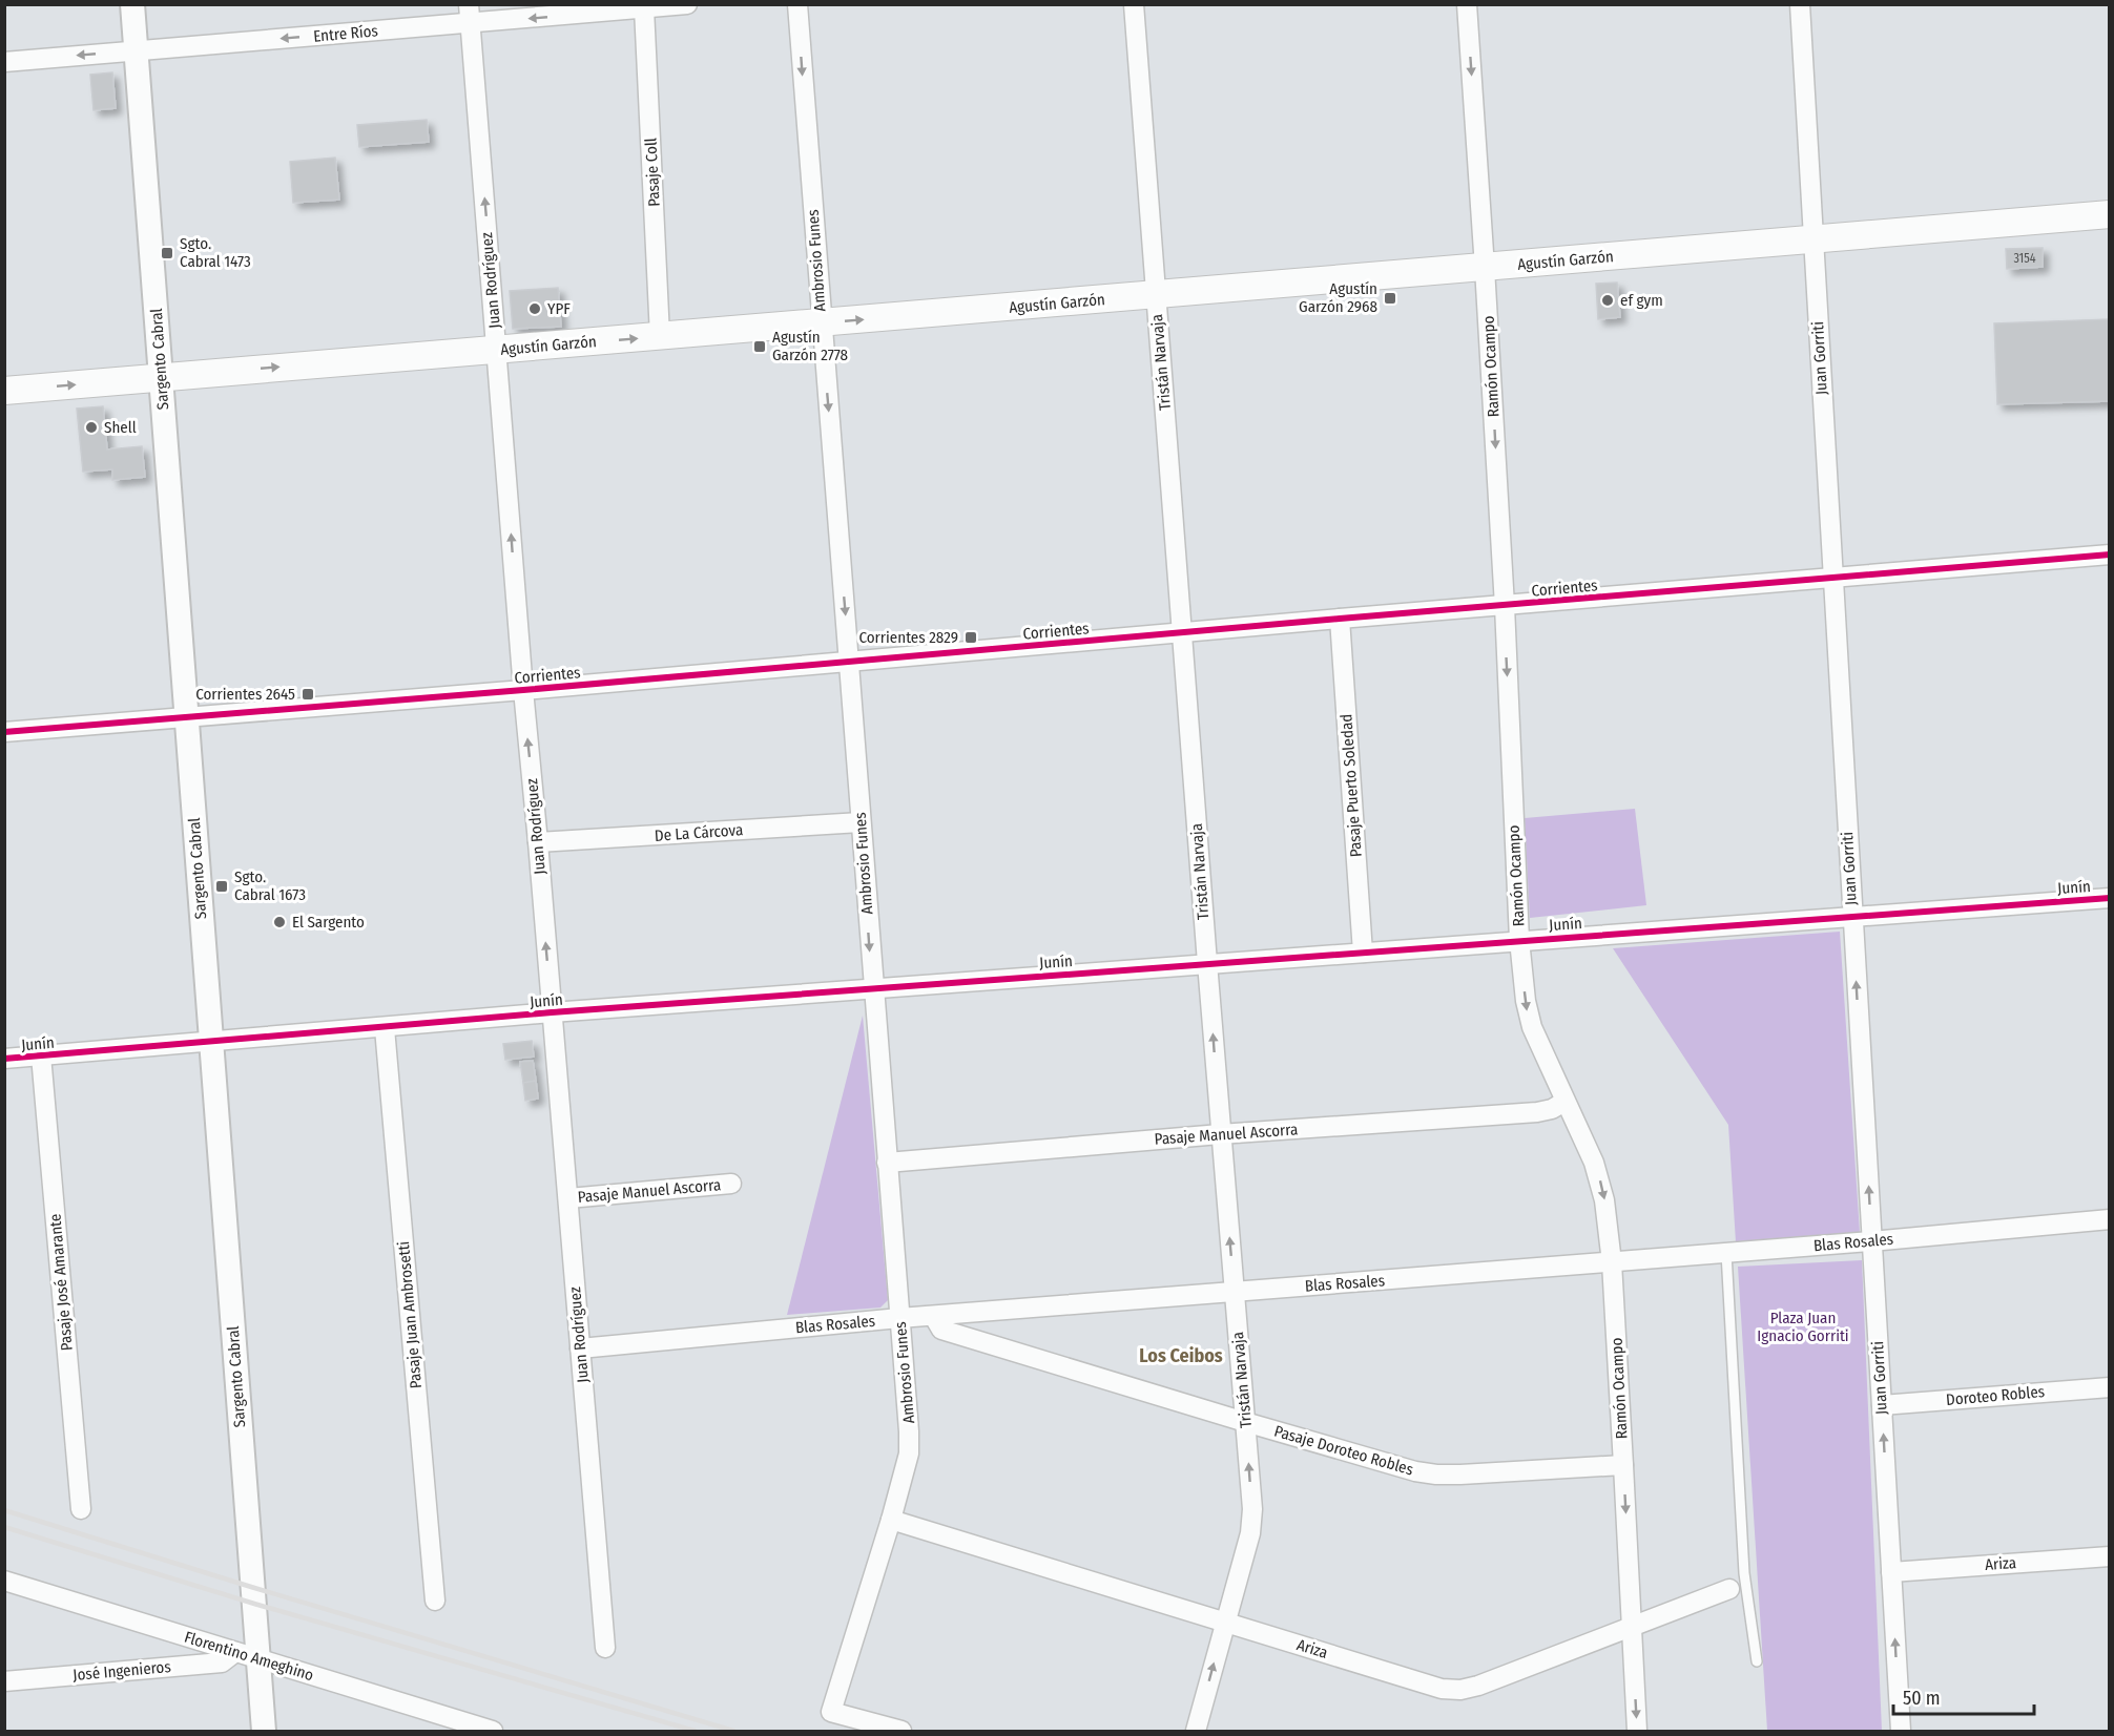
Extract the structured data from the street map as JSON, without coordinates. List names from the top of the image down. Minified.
{"streets":{"main road":["Agustín Garzón"],"street":["Entre Ríos","Pasaje Coll","Ambrosio Funes","Juan Rodríguez","Juan Gorriti","Sargento Cabral","Tristán Narvaja","Ramón Ocampo","Corrientes","Pasaje Puerto Soledad","De La Cárcova","Junín","Pasaje Manuel Ascorra","Blas Rosales","Pasaje José Amarante","Pasaje Juan Ambrosetti","Doroteo Robles","Pasaje Doroteo Robles","Ariza","Florentino Ameghino","José Ingenieros"]},"crossings":[["Entre Ríos","Pasaje Coll"],["Entre Ríos","Juan Rodríguez"],["Entre Ríos","Sargento Cabral"],["Pasaje Coll","Agustín Garzón"],["Ambrosio Funes","Agustín Garzón"],["Ambrosio Funes","Corrientes"],["Ambrosio Funes","De La Cárcova"],["Ambrosio Funes","Junín"],["Ambrosio Funes","Pasaje Manuel Ascorra"],["Ambrosio Funes","Blas Rosales"],["Ambrosio Funes","Ariza"],["Agustín Garzón","Juan Rodríguez"],["Agustín Garzón","Juan Gorriti"],["Agustín Garzón","Sargento Cabral"],["Agustín Garzón","Tristán Narvaja"],["Agustín Garzón","Ramón Ocampo"],["Juan Rodríguez","Corrientes"],["Juan Rodríguez","De La Cárcova"],["Juan Rodríguez","Junín"],["Juan Rodríguez","Pasaje Manuel Ascorra"],["Juan Rodríguez","Blas Rosales"],["Juan Gorriti","Corrientes"],["Juan Gorriti","Junín"],["Juan Gorriti","Blas Rosales"],["Juan Gorriti","Doroteo Robles"],["Juan Gorriti","Ariza"],["Sargento Cabral","Corrientes"],["Sargento Cabral","Junín"],["Sargento Cabral","Florentino Ameghino"],["Sargento Cabral","José Ingenieros"],["Tristán Narvaja","Corrientes"],["Tristán Narvaja","Junín"],["Tristán Narvaja","Pasaje Manuel Ascorra"],["Tristán Narvaja","Blas Rosales"],["Tristán Narvaja","Pasaje Doroteo Robles"],["Tristán Narvaja","Ariza"],["Ramón Ocampo","Corrientes"],["Ramón Ocampo","Junín"],["Ramón Ocampo","Pasaje Manuel Ascorra"],["Ramón Ocampo","Blas Rosales"],["Ramón Ocampo","Pasaje Doroteo Robles"],["Ramón Ocampo","Ariza"],["Corrientes","Pasaje Puerto Soledad"],["Pasaje Puerto Soledad","Junín"],["Junín","Pasaje José Amarante"],["Junín","Pasaje Juan Ambrosetti"],["Blas Rosales","Pasaje Doroteo Robles"],["Florentino Ameghino","José Ingenieros"]],"one_way":["Entre Ríos","Ambrosio Funes","Agustín Garzón","Juan Rodríguez","Juan Gorriti","Tristán Narvaja","Ramón Ocampo"],"districts":["Los Ceibos"],"parks":["Plaza Juan Ignacio Gorriti"],"places":{"transit":["Sgto. Cabral 1473","Agustín Garzón 2968","Agustín Garzón 2778","Corrientes 2829","Corrientes 2645","Sgto. Cabral 1673"],"other":["ef gym","YPF","Shell","El Sargento"]},"house_numbers":["3154"],"scale_bar":"50 m"}
